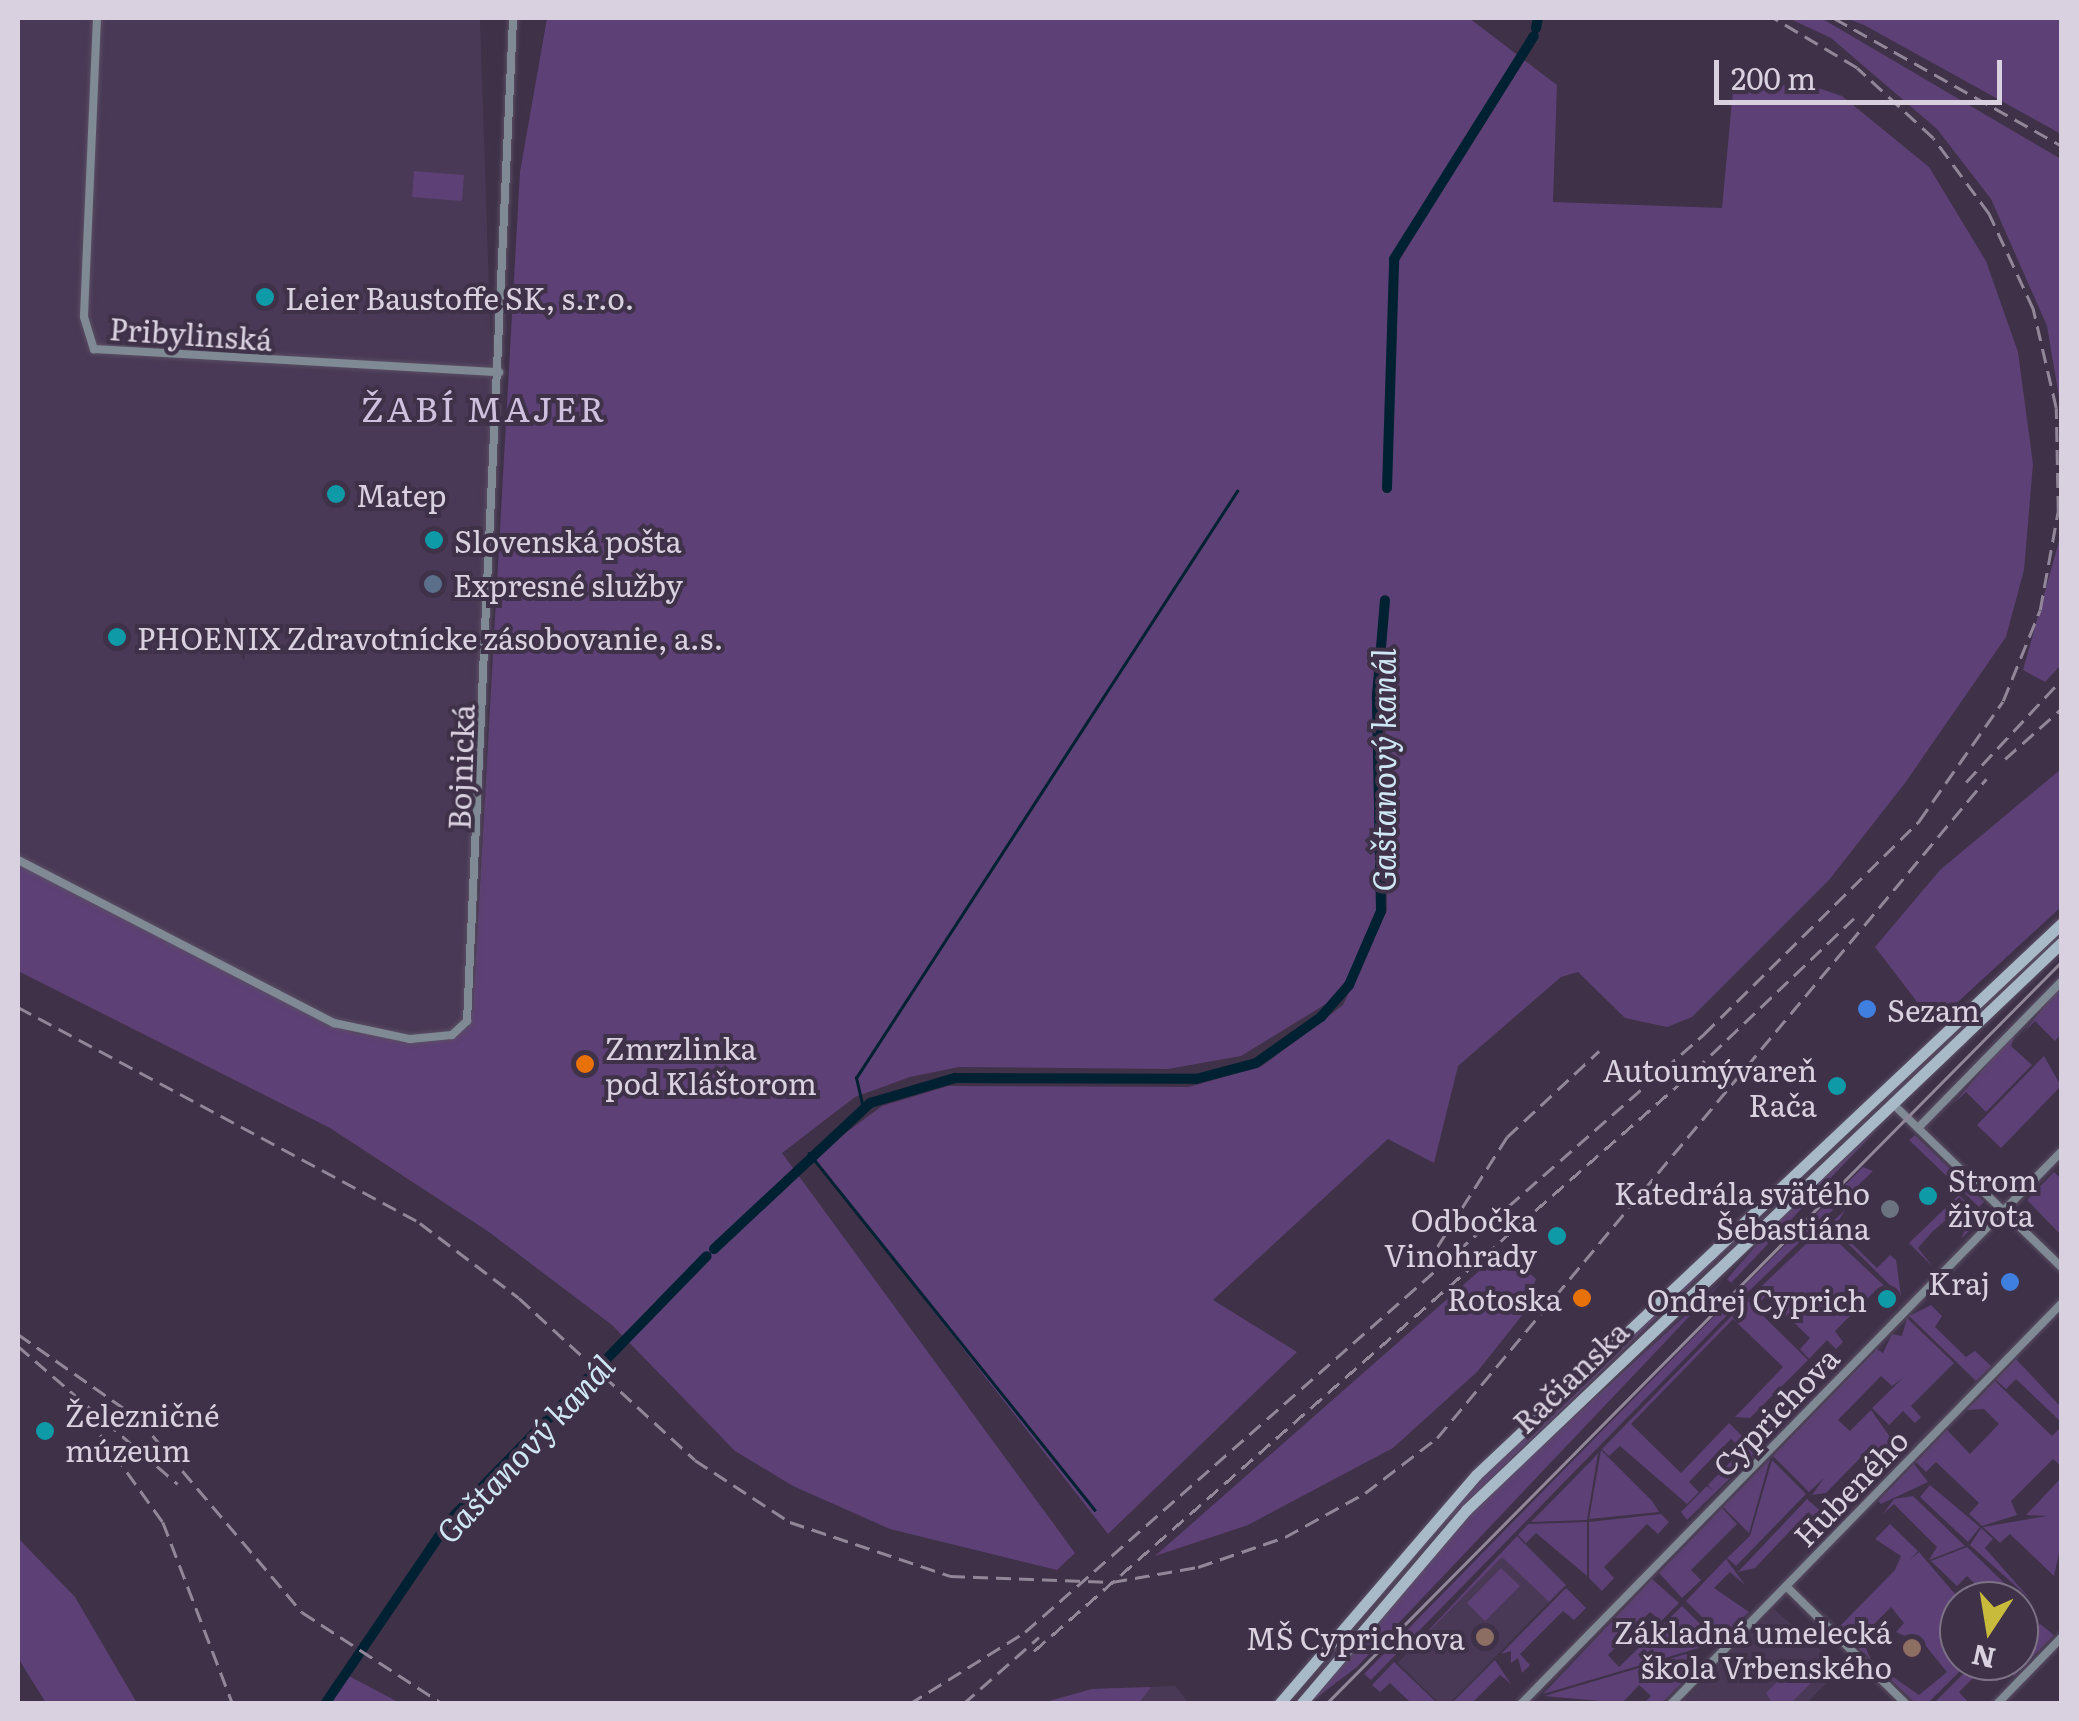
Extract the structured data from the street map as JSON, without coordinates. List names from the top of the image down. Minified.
{"streets":{"main road":["Račianska"],"street":["Pribylinská","Bojnická","Cyprichova","Hubeného"]},"crossings":[["Pribylinská","Bojnická"]],"districts":["ŽABÍ MAJER"],"water":["Gaštanový kanál"],"places":["Leier Baustoffe SK, s.r.o.","Matep","Slovenská pošta","Expresné služby","PHOENIX Zdravotnícke zásobovanie, a.s.","Sezam","Zmrzlinka pod Kláštorom","Autoumývareň Rača","Strom života","Katedrála svätého Šebastiána","Odbočka Vinohrady","Kraj","Rotoska","Ondrej Cyprich","Železničné múzeum","MŠ Cyprichova","Základná umelecká škola Vrbenského"],"scale_bar":"200 m","north":"bottom"}
